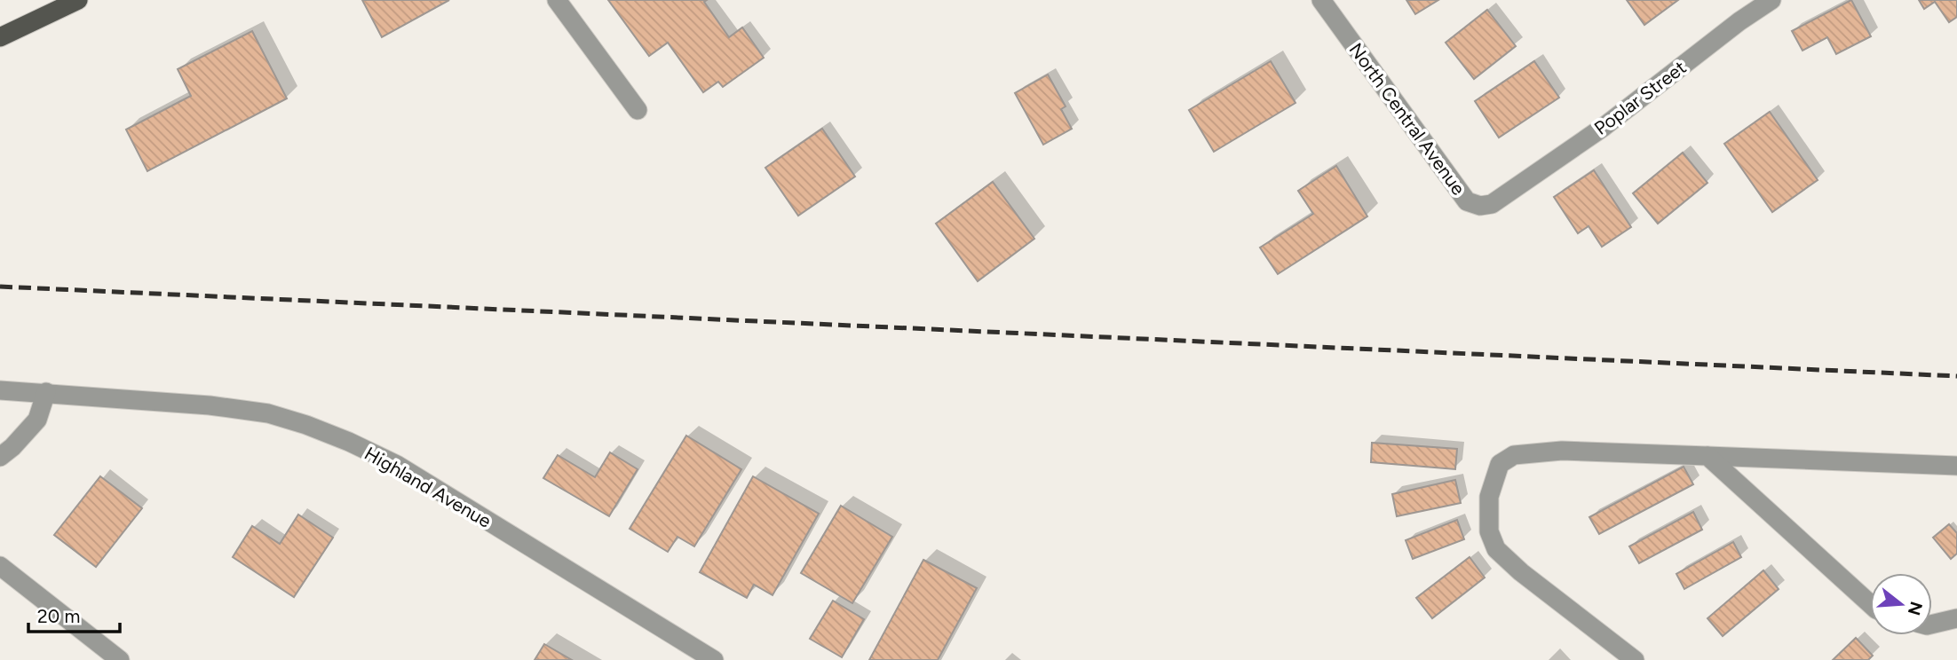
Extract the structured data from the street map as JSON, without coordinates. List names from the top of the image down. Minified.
{"streets":{"street":["Poplar Street","North Central Avenue","Highland Avenue"]},"crossings":[["Poplar Street","North Central Avenue"]],"scale_bar":"20 m","north":"right"}
